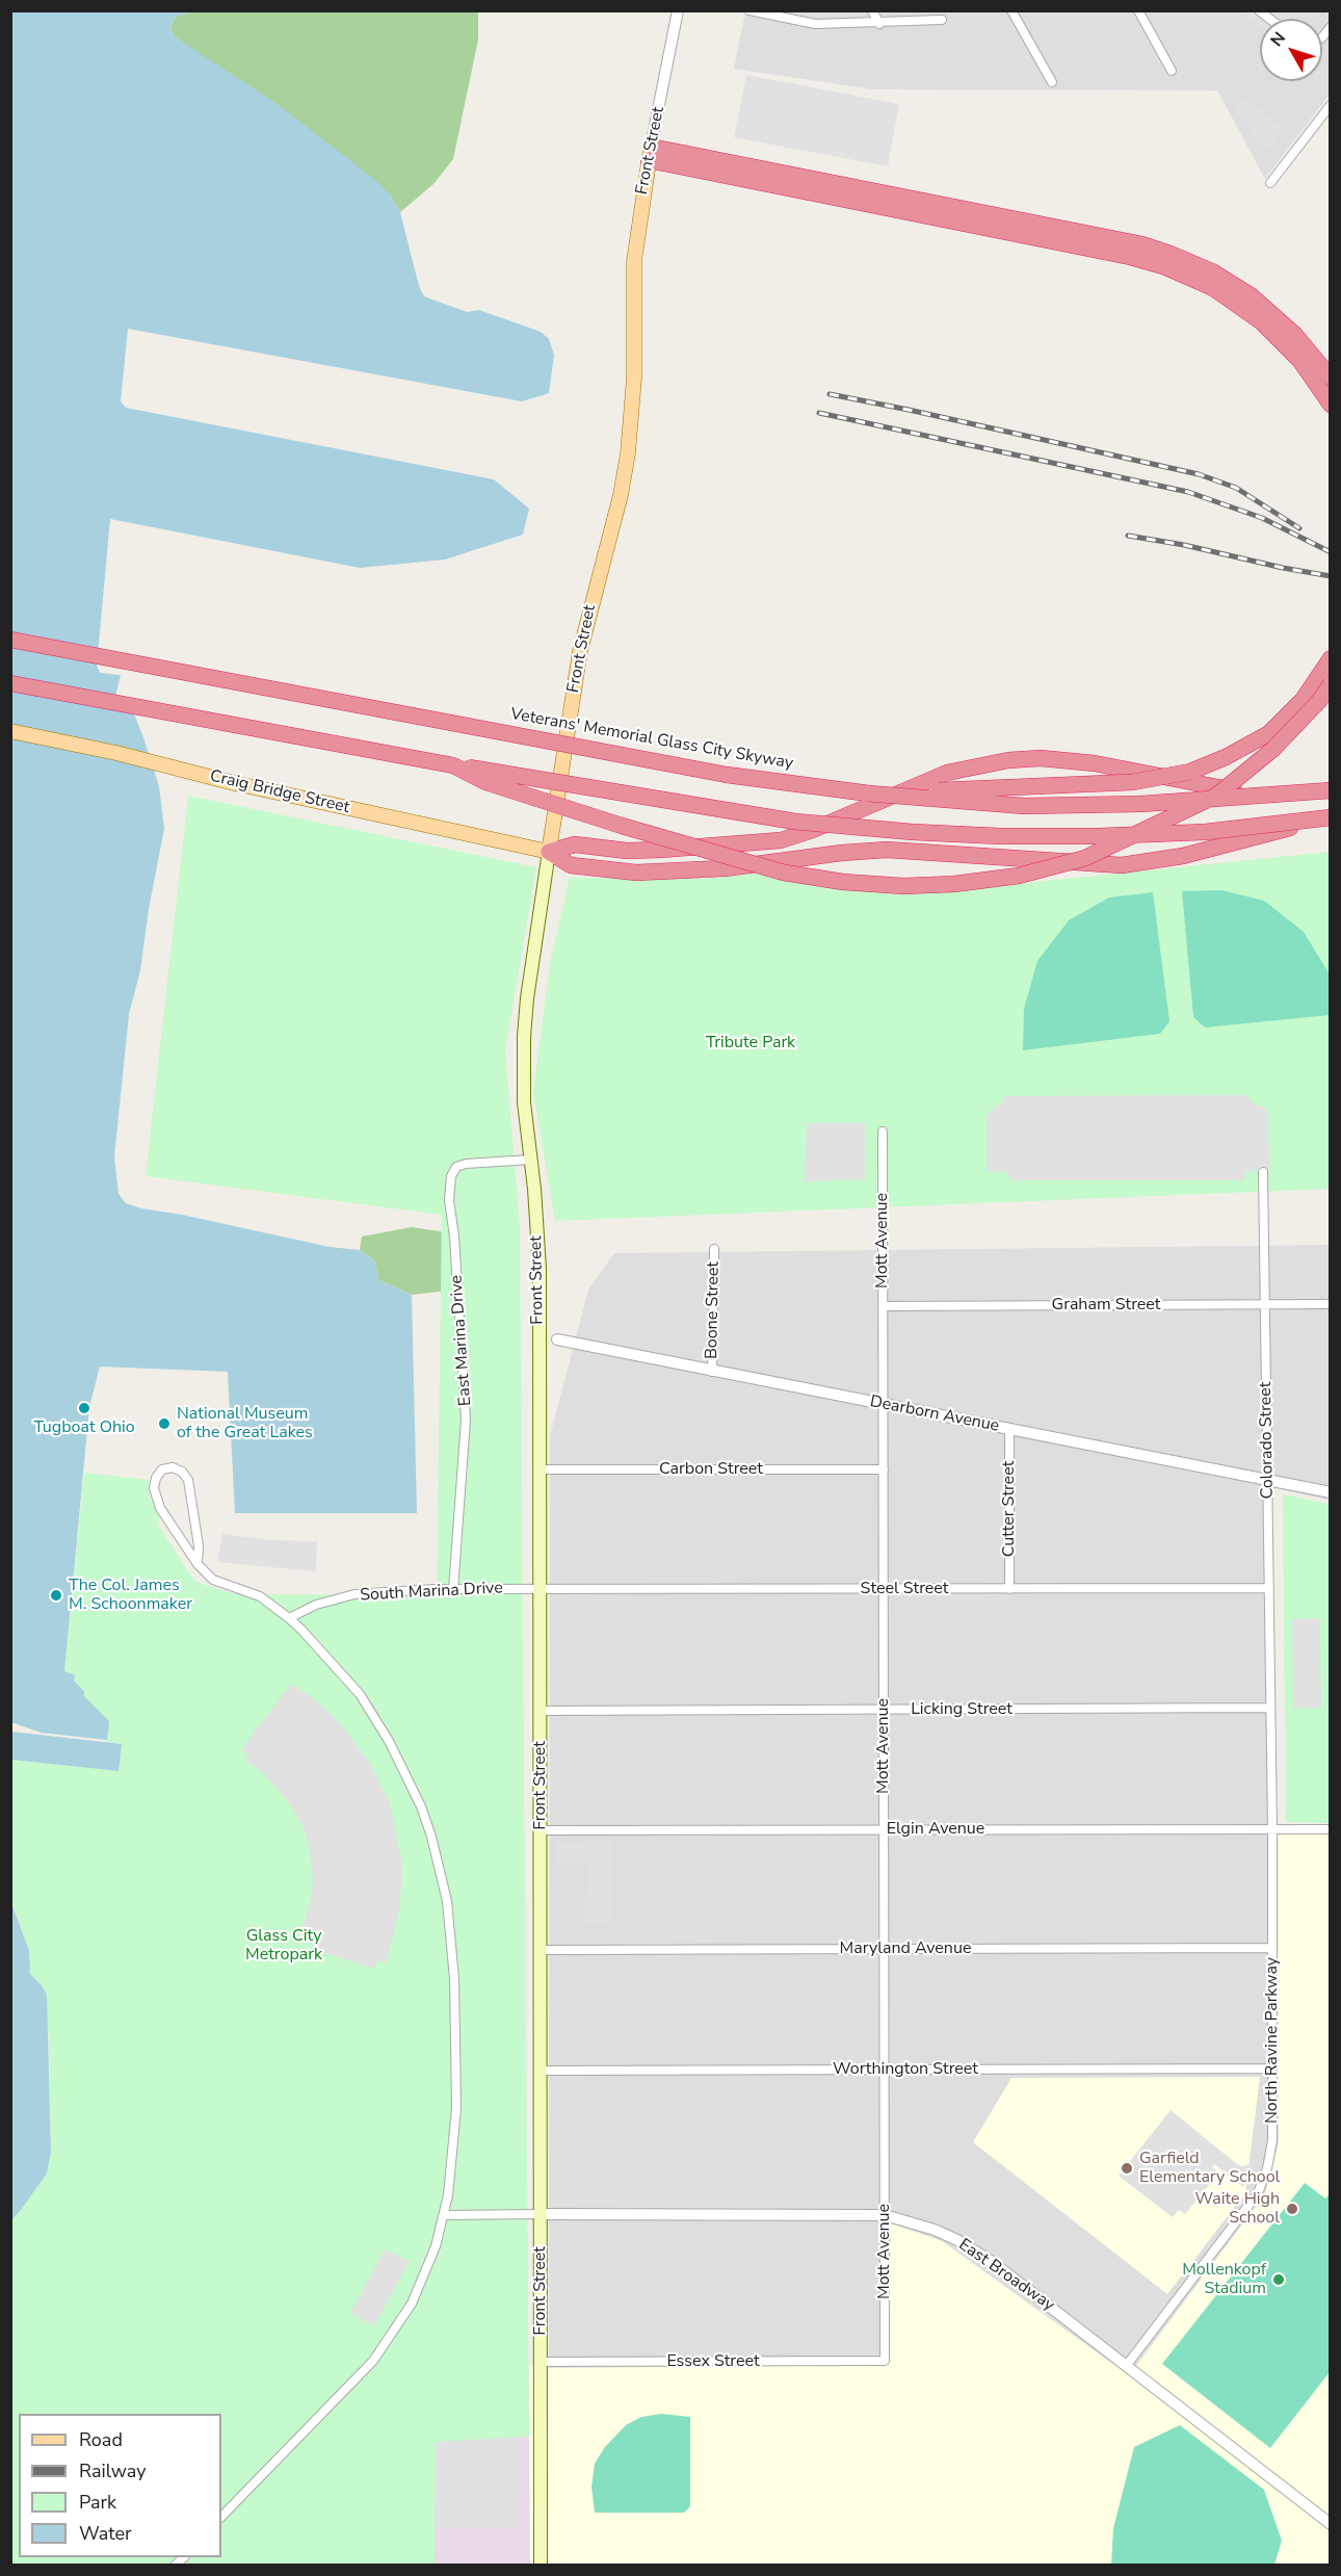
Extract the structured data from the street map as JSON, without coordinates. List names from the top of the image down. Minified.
{"streets":{"highway":["Veterans' Memorial Glass City Skyway"],"main road":["Front Street","Craig Bridge Street"],"street":["Mott Avenue","Graham Street","Boone Street","East Marina Drive","Dearborn Avenue","Colorado Street","Carbon Street","Cutter Street","Steel Street","South Marina Drive","Licking Street","Elgin Avenue","Maryland Avenue","North Ravine Parkway","Worthington Street","East Broadway","Essex Street"]},"crossings":[["Front Street","Craig Bridge Street"],["Front Street","East Marina Drive"],["Front Street","Dearborn Avenue"],["Front Street","Carbon Street"],["Front Street","Steel Street"],["Front Street","South Marina Drive"],["Front Street","Licking Street"],["Front Street","Elgin Avenue"],["Front Street","Maryland Avenue"],["Front Street","Worthington Street"],["Front Street","East Broadway"],["Front Street","Essex Street"],["Mott Avenue","Graham Street"],["Mott Avenue","Dearborn Avenue"],["Mott Avenue","Carbon Street"],["Mott Avenue","Steel Street"],["Mott Avenue","Licking Street"],["Mott Avenue","Elgin Avenue"],["Mott Avenue","Maryland Avenue"],["Mott Avenue","Worthington Street"],["Mott Avenue","East Broadway"],["Mott Avenue","Essex Street"],["Graham Street","Colorado Street"],["Boone Street","Dearborn Avenue"],["East Marina Drive","South Marina Drive"],["Dearborn Avenue","Colorado Street"],["Dearborn Avenue","Cutter Street"],["Colorado Street","Steel Street"],["Colorado Street","Licking Street"],["Colorado Street","North Ravine Parkway"],["Cutter Street","Steel Street"],["Steel Street","South Marina Drive"],["Licking Street","North Ravine Parkway"],["Elgin Avenue","North Ravine Parkway"],["Maryland Avenue","North Ravine Parkway"],["North Ravine Parkway","Worthington Street"],["North Ravine Parkway","East Broadway"]],"parks":["Tribute Park","Glass City Metropark"],"places":["Tugboat Ohio","National Museum of the Great Lakes","The Col. James M. Schoonmaker","Garfield Elementary School","Waite High School","Mollenkopf Stadium"],"legend":["Road","Railway","Park","Water"],"north":"top left"}
